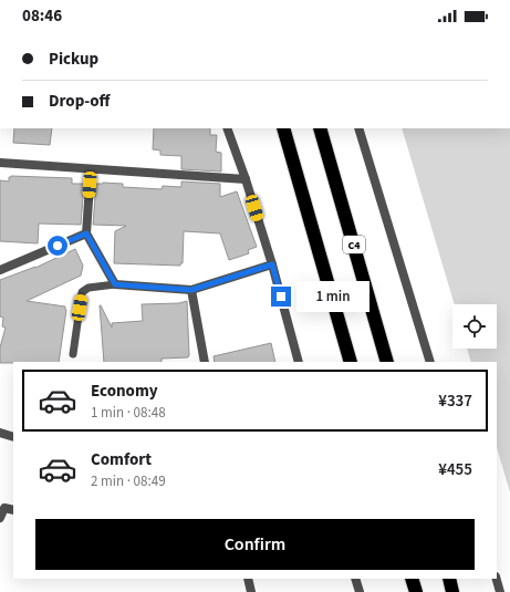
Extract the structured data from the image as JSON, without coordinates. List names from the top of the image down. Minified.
{"streets":{"highway":["C4"]},"page":{"status":"08:46","banner":["Pickup","Drop-off"],"bubble":"1 min","list":[{"name":"Economy","note":"1 min · 08:48","value":"¥337"},{"name":"Comfort","note":"2 min · 08:49","value":"¥455"}],"buttons":"Confirm"}}
